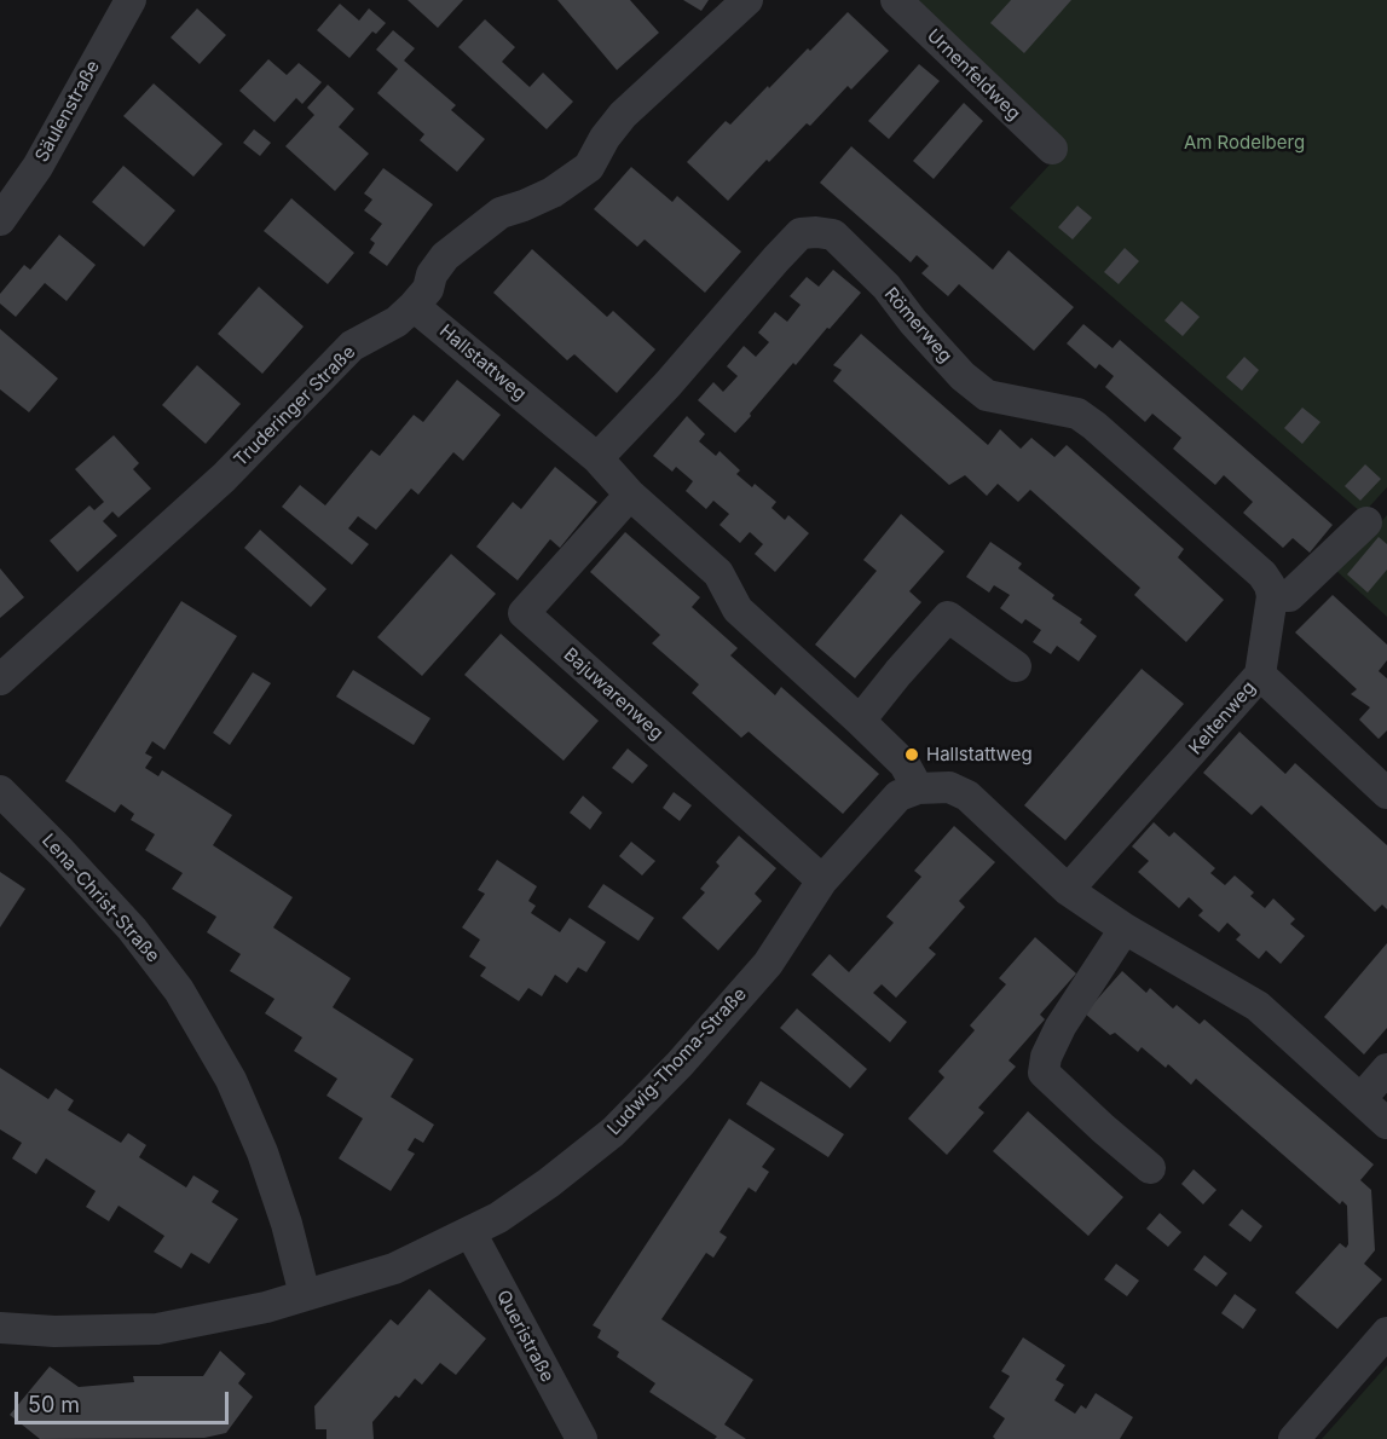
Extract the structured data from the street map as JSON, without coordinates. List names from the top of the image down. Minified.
{"streets":{"street":["Urnenfeldweg","Säulenstraße","Römerweg","Hallstattweg","Truderinger Straße","Bajuwarenweg","Keltenweg","Lena-Christ-Straße","Ludwig-Thoma-Straße","Queristraße"]},"crossings":[["Römerweg","Hallstattweg"],["Hallstattweg","Truderinger Straße"],["Hallstattweg","Bajuwarenweg"],["Hallstattweg","Ludwig-Thoma-Straße"],["Bajuwarenweg","Ludwig-Thoma-Straße"],["Lena-Christ-Straße","Ludwig-Thoma-Straße"],["Ludwig-Thoma-Straße","Queristraße"]],"parks":["Am Rodelberg"],"places":["Hallstattweg"],"scale_bar":"50 m"}
